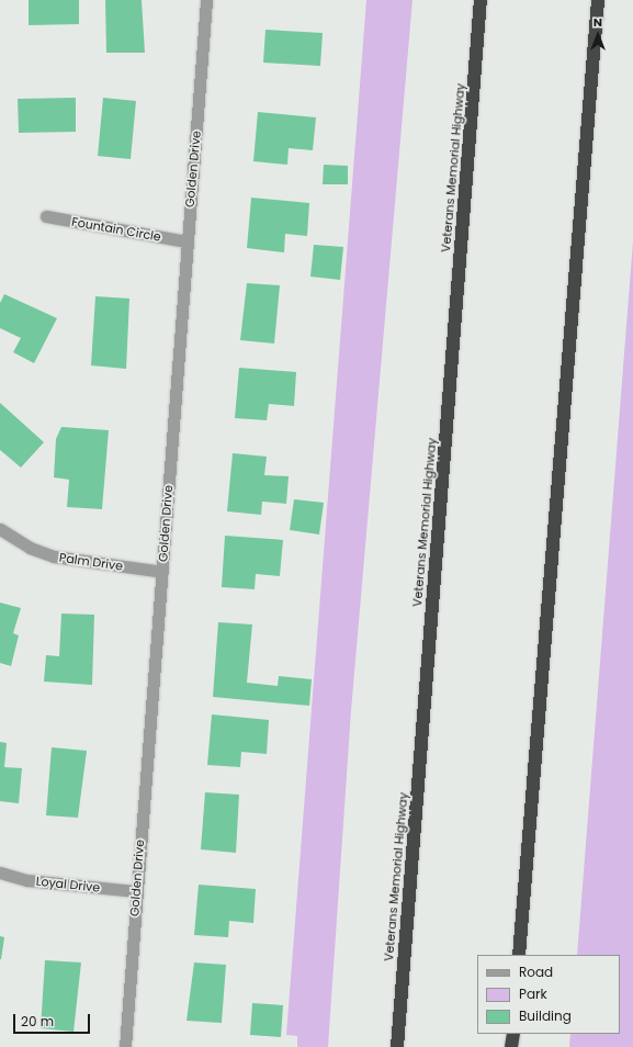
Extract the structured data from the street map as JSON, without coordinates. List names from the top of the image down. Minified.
{"streets":{"highway":["Veterans Memorial Highway"],"street":["Golden Drive","Fountain Circle","Palm Drive","Loyal Drive"]},"crossings":[["Golden Drive","Fountain Circle"],["Golden Drive","Palm Drive"],["Golden Drive","Loyal Drive"]],"legend":["Road","Park","Building"],"scale_bar":"20 m","north":"top"}
